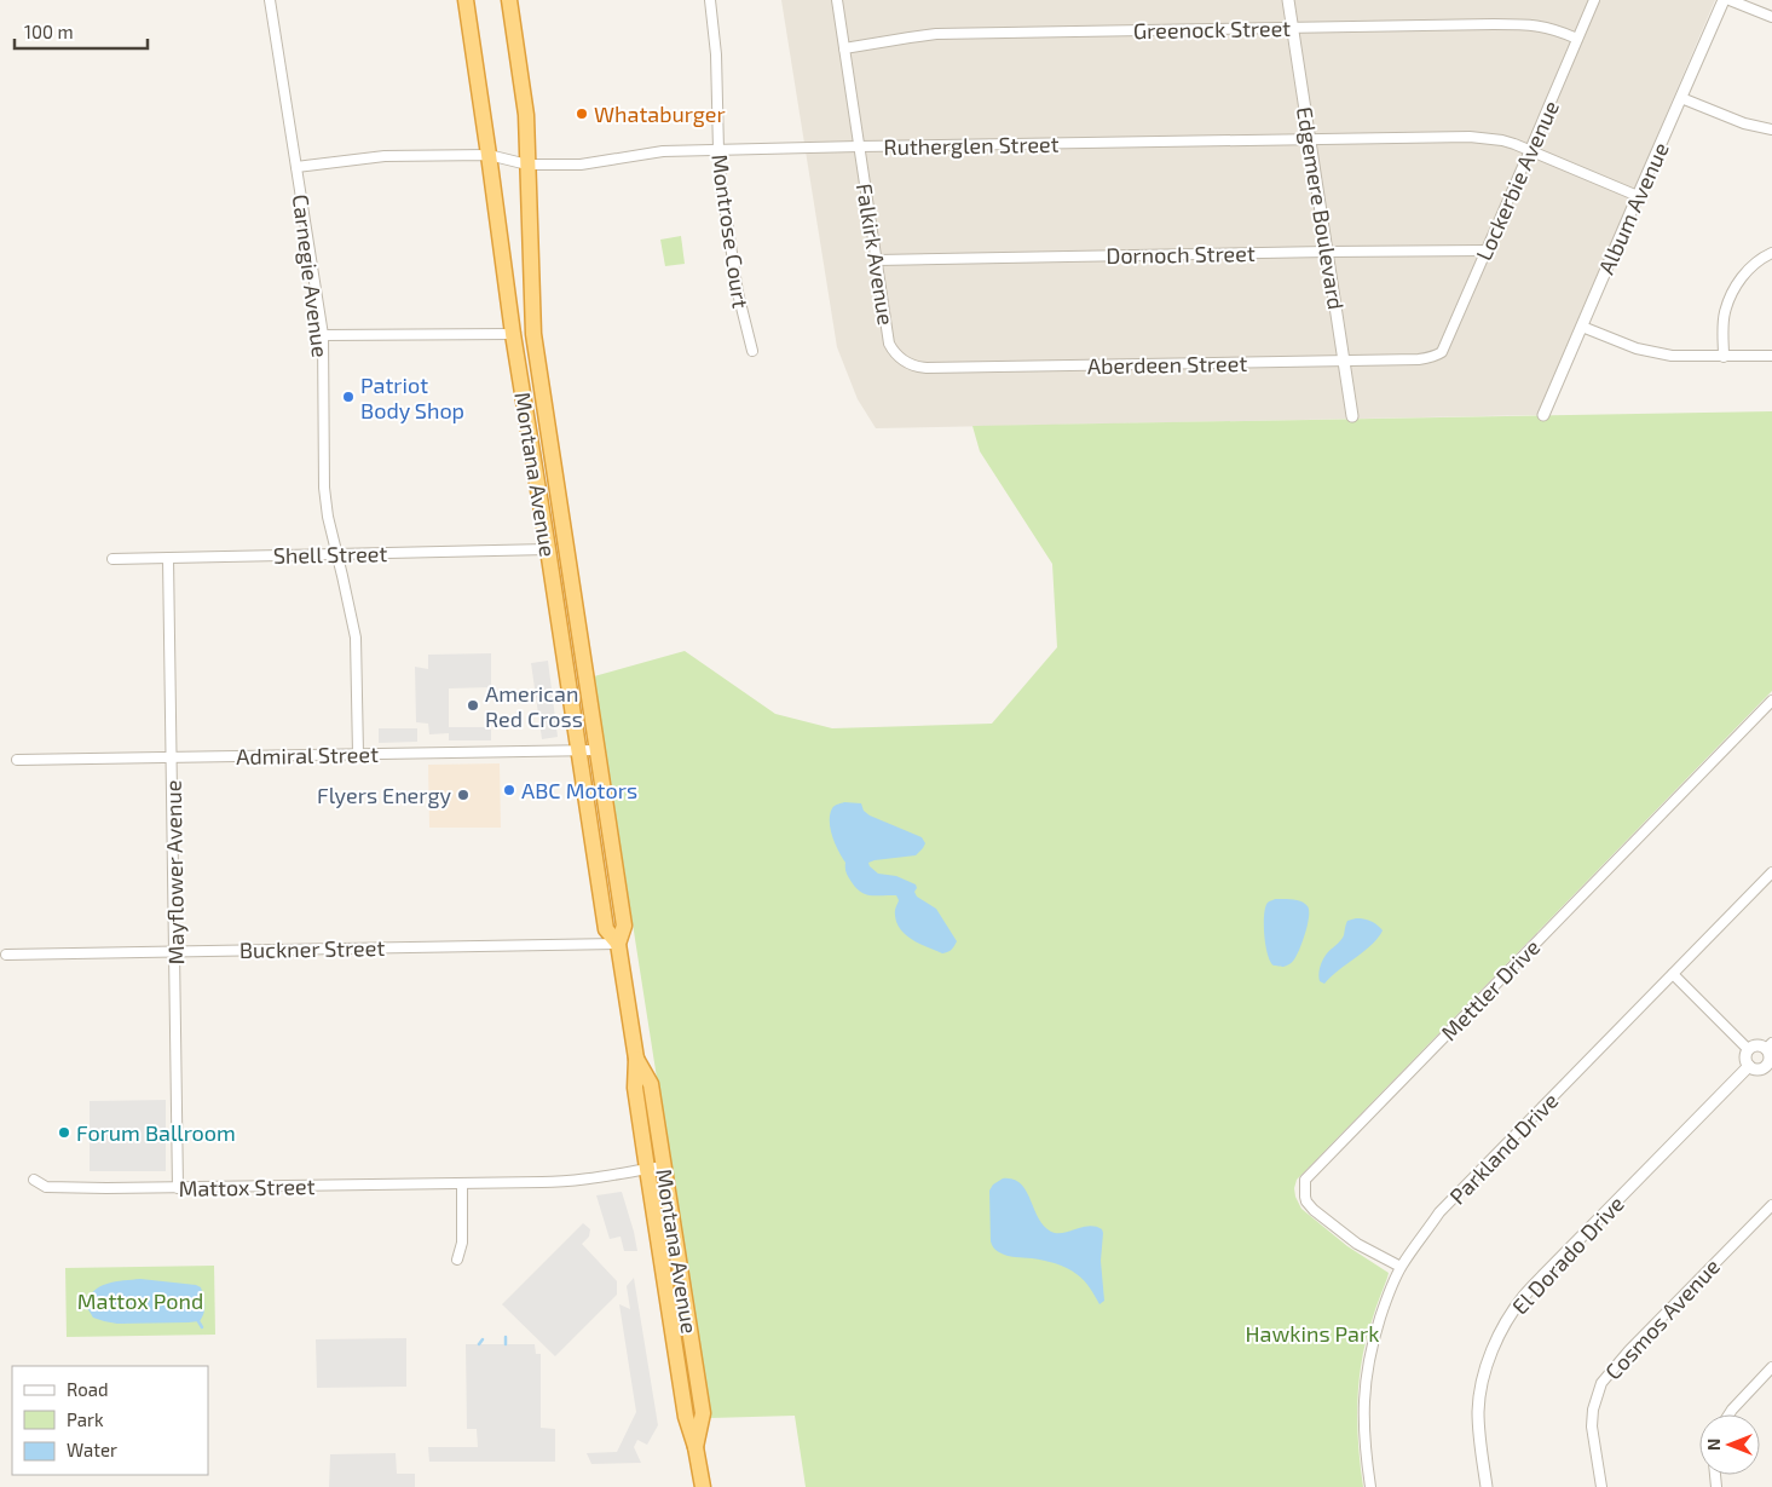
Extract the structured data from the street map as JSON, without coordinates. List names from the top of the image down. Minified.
{"streets":{"highway":["Montana Avenue"],"street":["Greenock Street","Rutherglen Street","Lockerbie Avenue","Edgemere Boulevard","Album Avenue","Montrose Court","Falkirk Avenue","Dornoch Street","Carnegie Avenue","Aberdeen Street","Shell Street","Admiral Street","Mayflower Avenue","Buckner Street","Mettler Drive","Parkland Drive","Mattox Street","El Dorado Drive","Cosmos Avenue"]},"crossings":[["Greenock Street","Lockerbie Avenue"],["Greenock Street","Edgemere Boulevard"],["Greenock Street","Falkirk Avenue"],["Rutherglen Street","Lockerbie Avenue"],["Rutherglen Street","Edgemere Boulevard"],["Rutherglen Street","Album Avenue"],["Rutherglen Street","Montrose Court"],["Rutherglen Street","Falkirk Avenue"],["Rutherglen Street","Carnegie Avenue"],["Rutherglen Street","Montana Avenue"],["Lockerbie Avenue","Dornoch Street"],["Lockerbie Avenue","Aberdeen Street"],["Edgemere Boulevard","Dornoch Street"],["Edgemere Boulevard","Aberdeen Street"],["Falkirk Avenue","Dornoch Street"],["Falkirk Avenue","Aberdeen Street"],["Carnegie Avenue","Shell Street"],["Carnegie Avenue","Admiral Street"],["Montana Avenue","Shell Street"],["Montana Avenue","Admiral Street"],["Montana Avenue","Buckner Street"],["Montana Avenue","Mattox Street"],["Shell Street","Mayflower Avenue"],["Admiral Street","Mayflower Avenue"],["Mayflower Avenue","Buckner Street"],["Mayflower Avenue","Mattox Street"],["Mettler Drive","Parkland Drive"]],"parks":["Mattox Pond","Hawkins Park"],"places":["Whataburger","Patriot Body Shop","American Red Cross","ABC Motors","Flyers Energy","Forum Ballroom"],"legend":["Road","Park","Water"],"scale_bar":"100 m","north":"left"}
